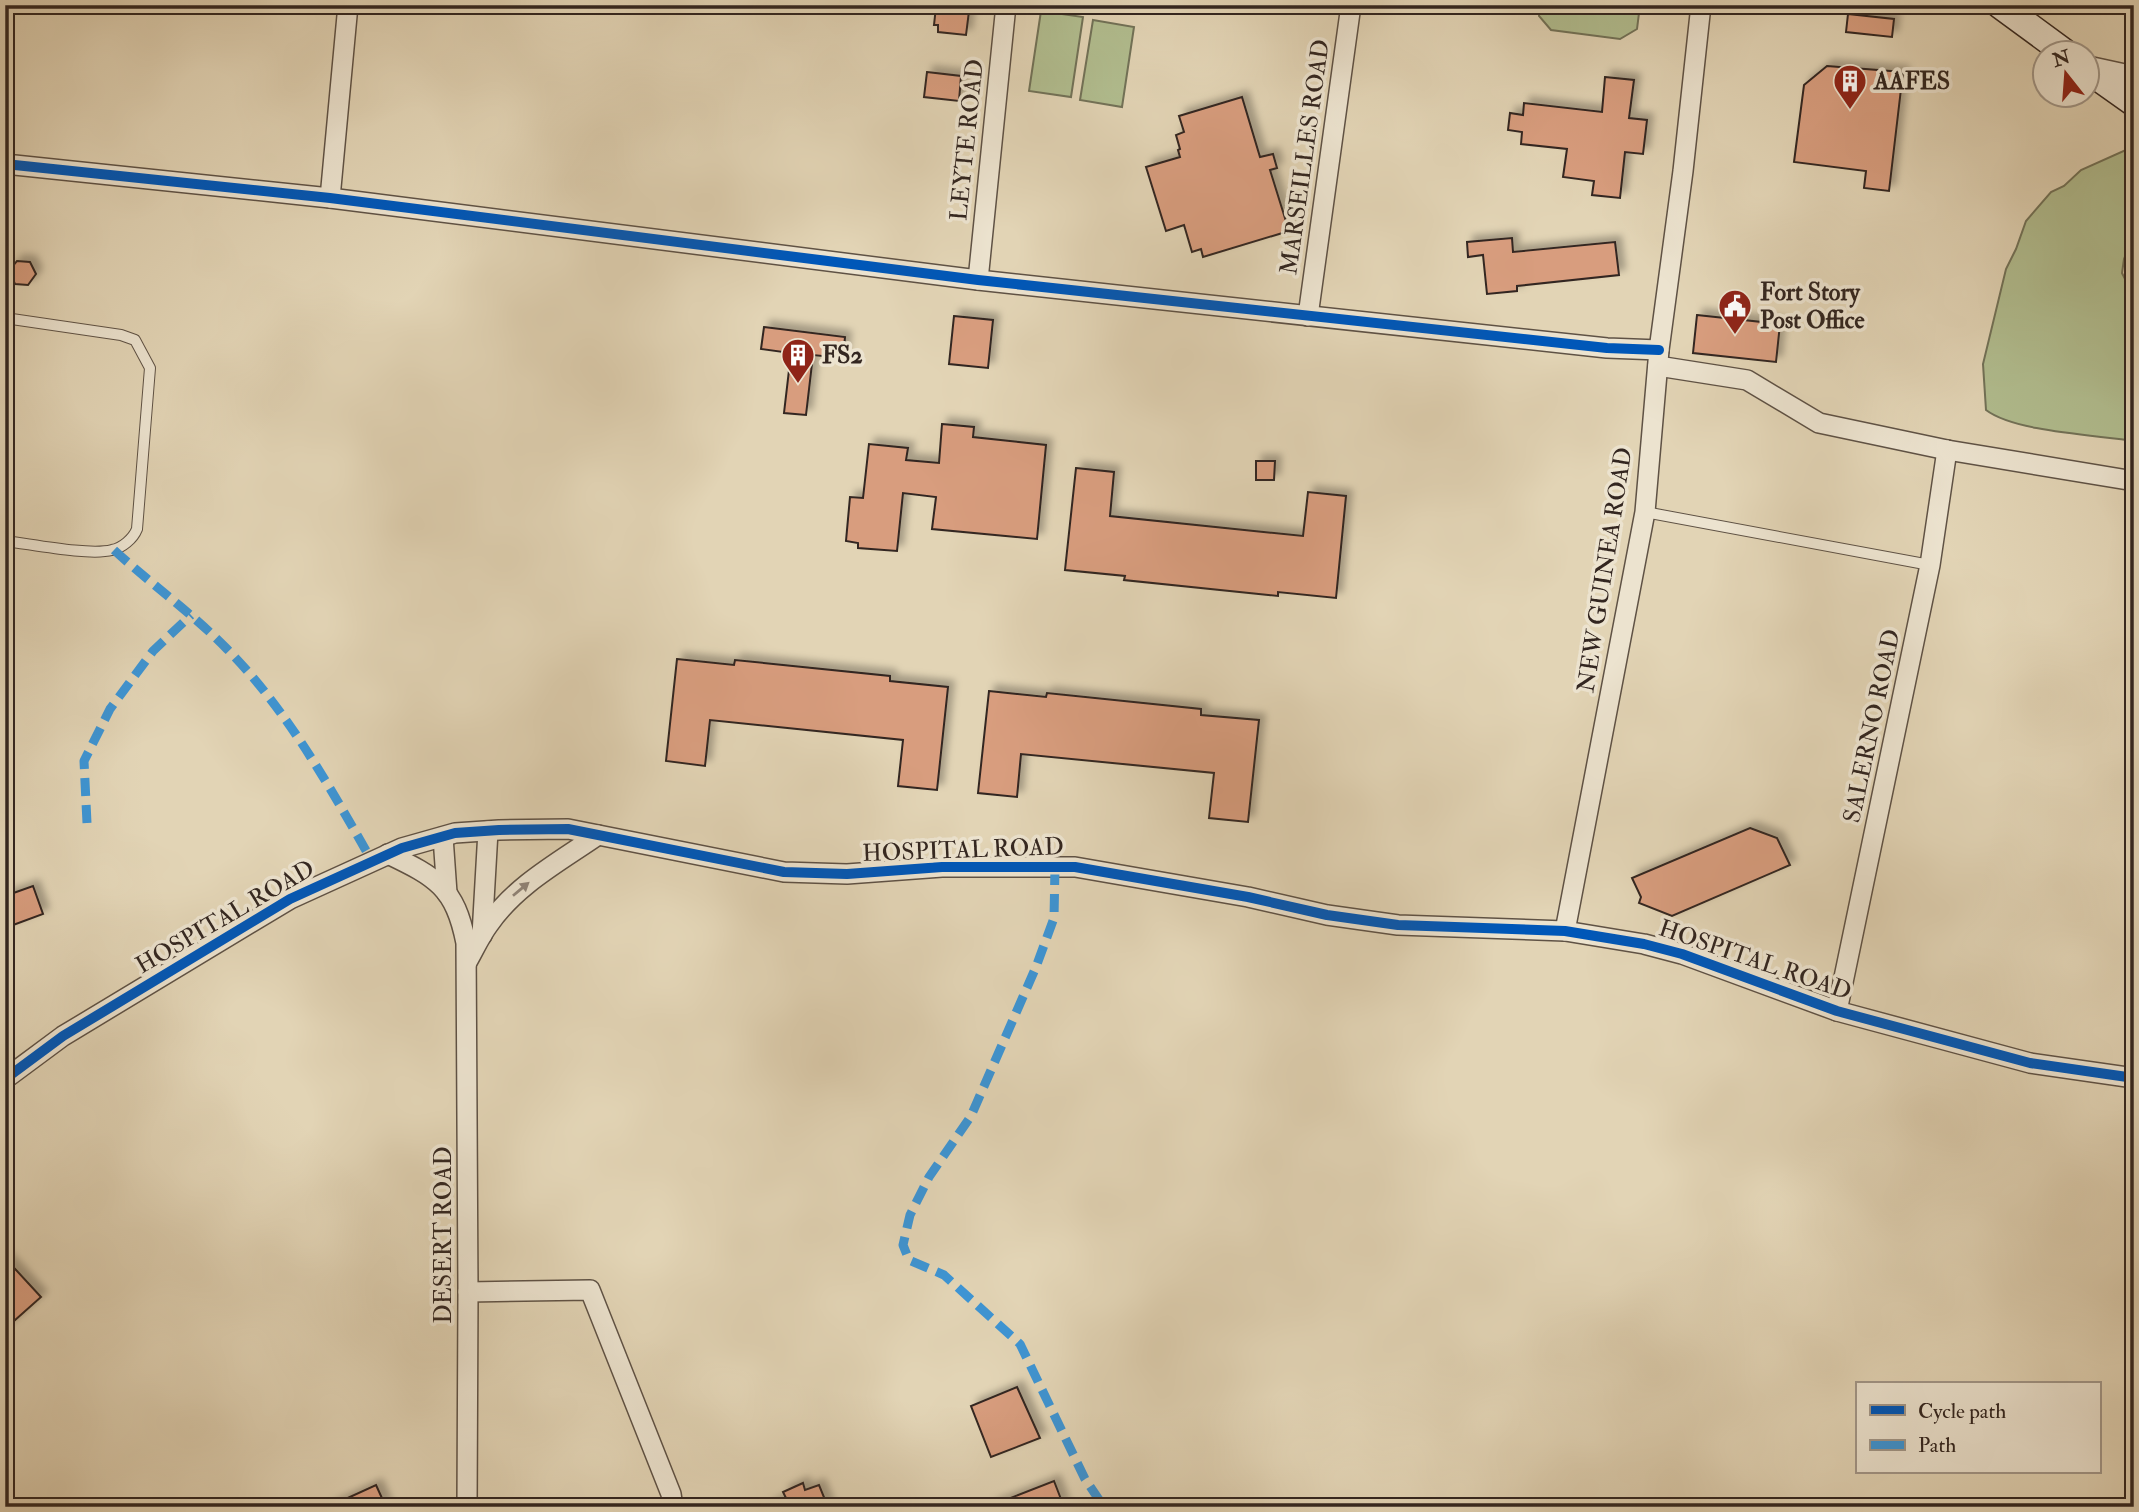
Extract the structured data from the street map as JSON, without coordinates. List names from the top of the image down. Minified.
{"streets":{"street":["LEYTE ROAD","MARSEILLES ROAD","NEW GUINEA ROAD","SALERNO ROAD","HOSPITAL ROAD","DESERT ROAD"]},"crossings":[["NEW GUINEA ROAD","HOSPITAL ROAD"],["SALERNO ROAD","HOSPITAL ROAD"],["HOSPITAL ROAD","DESERT ROAD"]],"places":{"building":["AAFES","FS2"],"public building":["Fort Story Post Office"]},"legend":["Cycle path","Path"],"north":"top"}
